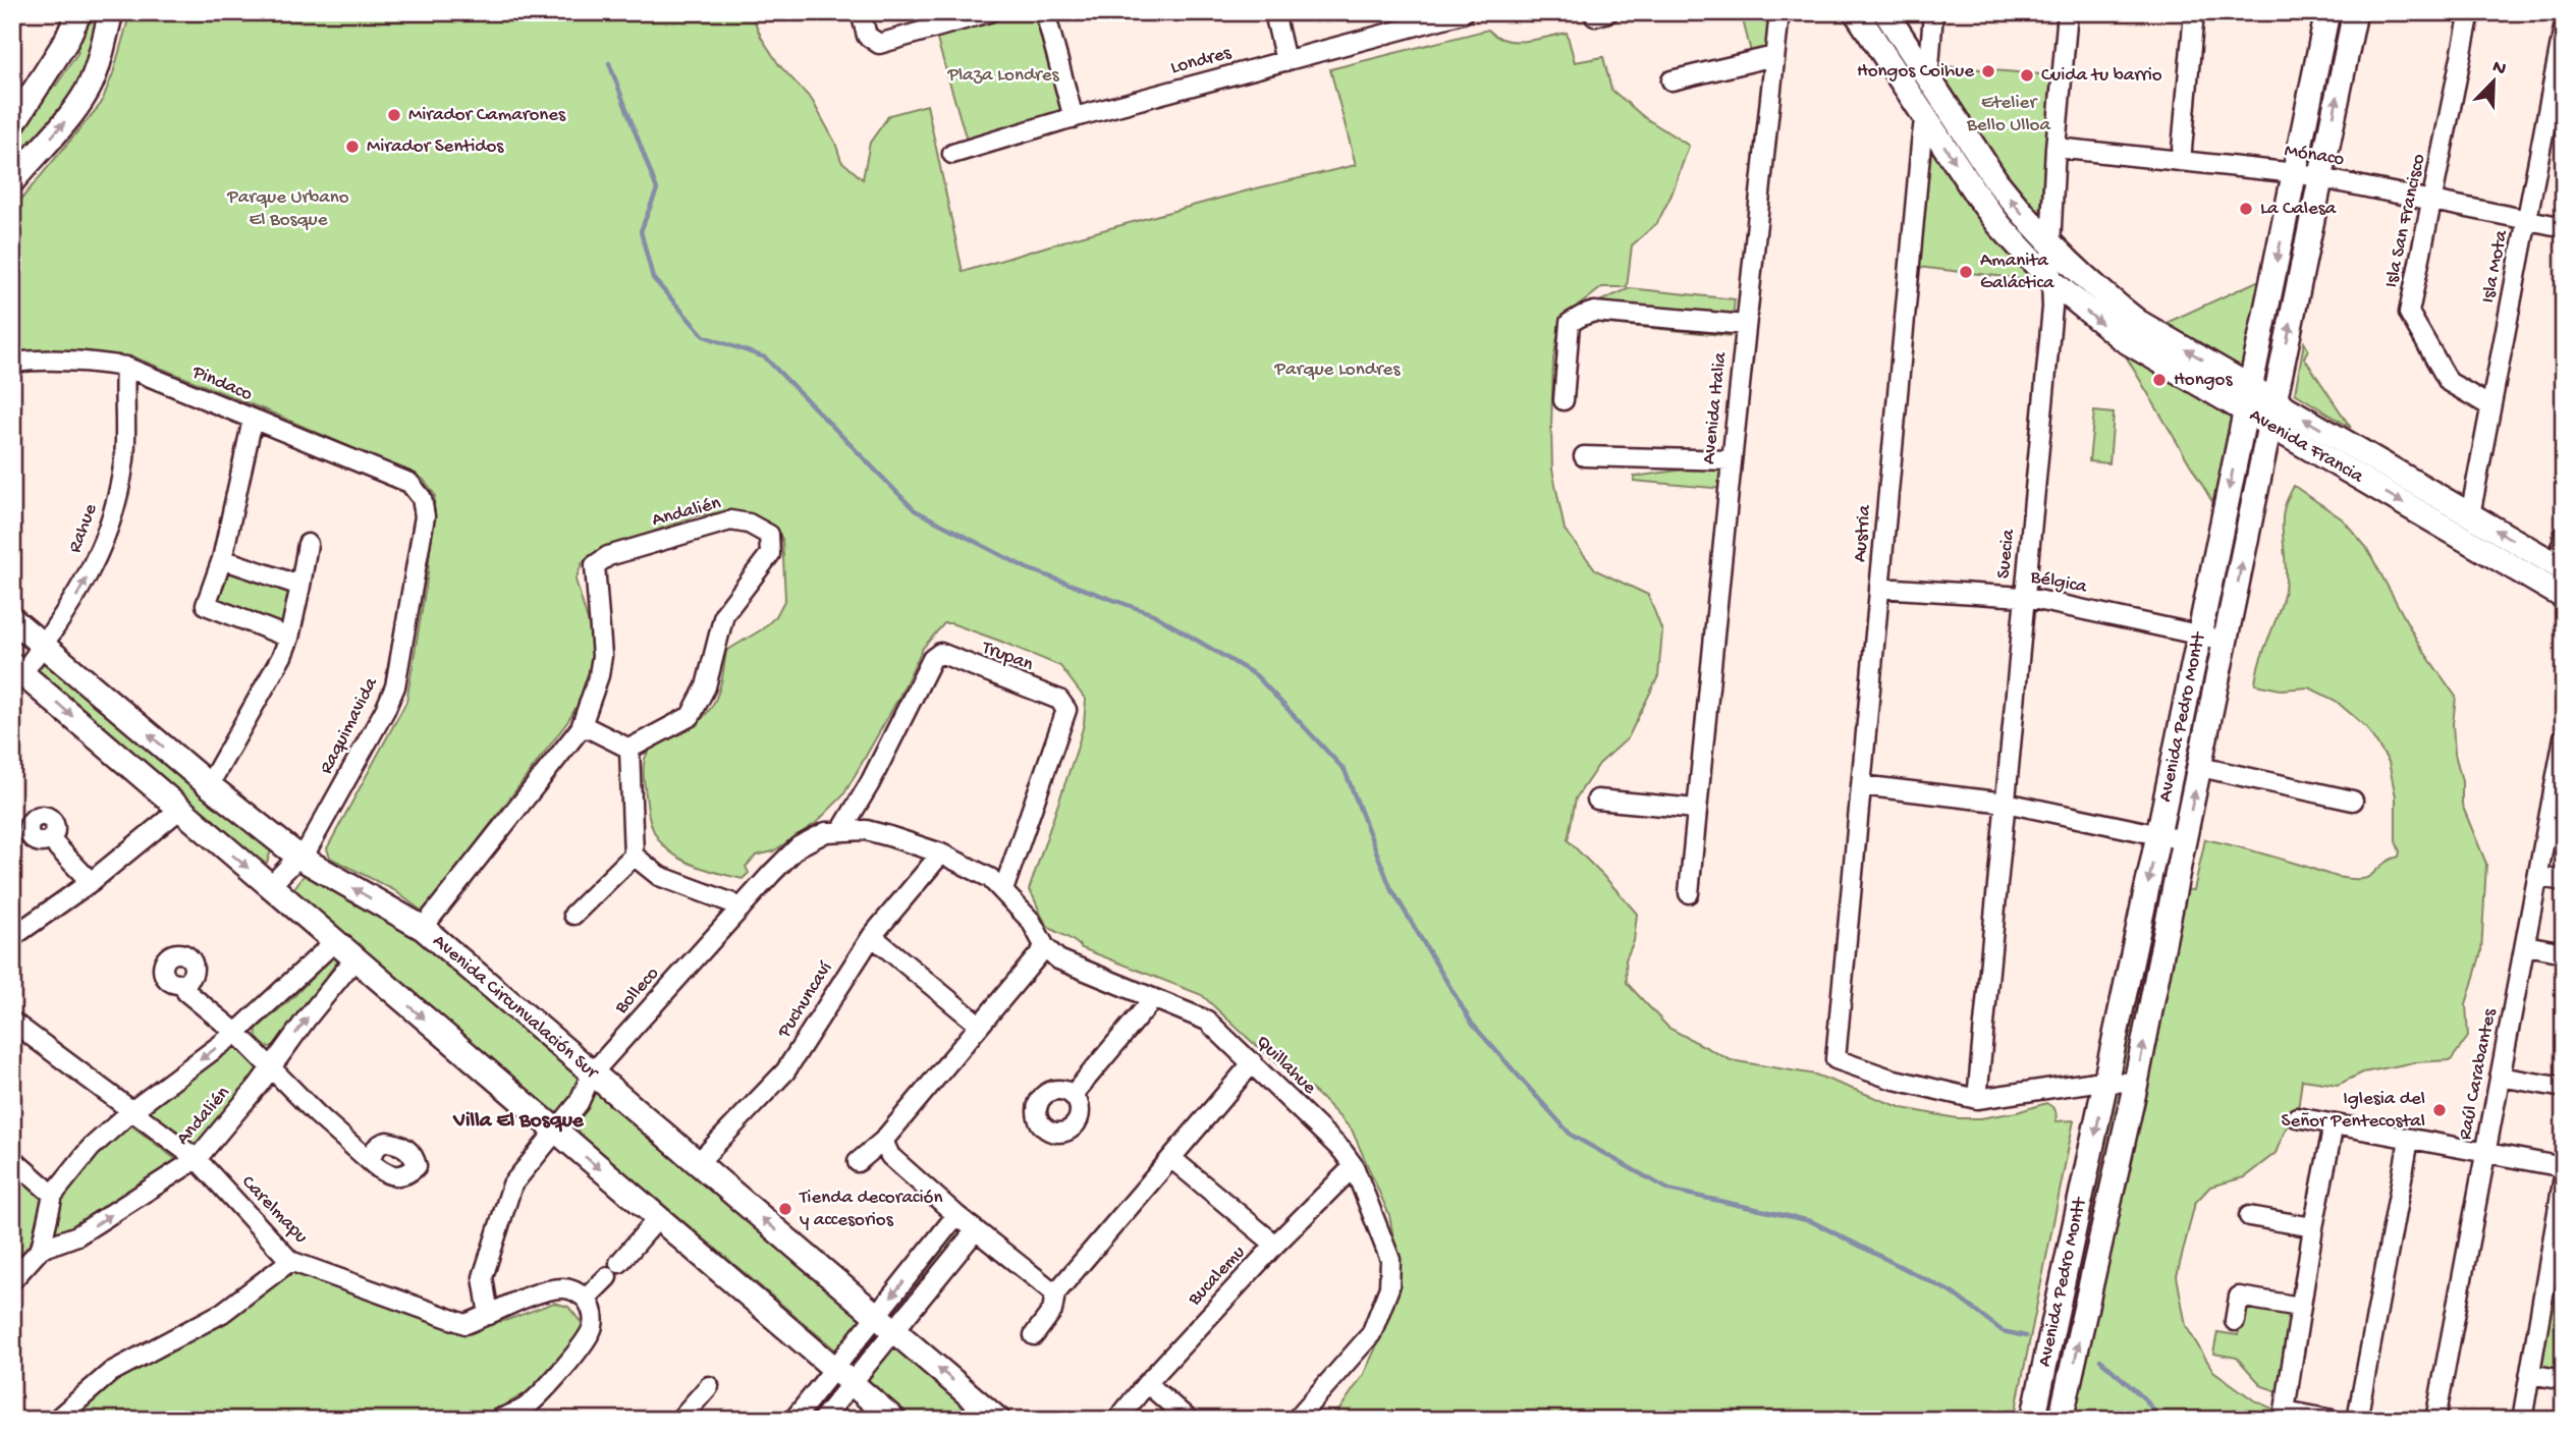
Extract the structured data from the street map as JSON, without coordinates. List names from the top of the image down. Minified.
{"streets":{"main road":["Avenida Francia","Avenida Pedro Montt","Avenida Circunvalación Sur"],"street":["Londres","Mónaco","Isla San Francisco","Isla Mota","Pindaco","Avenida Italia","Andalién","Rahue","Austria","Suecia","Bélgica","Trupan","Raquimavida","Bolleco","Puchuncaví","Quillahue","Raúl Carabantes","Carelmapu","Bucalemu"]},"crossings":[["Mónaco","Isla San Francisco"],["Mónaco","Isla Mota"],["Mónaco","Suecia"],["Mónaco","Avenida Pedro Montt"],["Isla San Francisco","Isla Mota"],["Isla Mota","Avenida Francia"],["Pindaco","Rahue"],["Pindaco","Raquimavida"],["Avenida Francia","Austria"],["Avenida Francia","Suecia"],["Avenida Francia","Avenida Pedro Montt"],["Andalién","Avenida Circunvalación Sur"],["Andalién","Carelmapu"],["Rahue","Avenida Circunvalación Sur"],["Austria","Suecia"],["Austria","Bélgica"],["Suecia","Bélgica"],["Bélgica","Avenida Pedro Montt"],["Trupan","Bolleco"],["Trupan","Quillahue"],["Raquimavida","Avenida Circunvalación Sur"],["Bolleco","Puchuncaví"],["Bolleco","Avenida Circunvalación Sur"],["Bolleco","Quillahue"],["Bolleco","Carelmapu"],["Puchuncaví","Avenida Circunvalación Sur"],["Puchuncaví","Quillahue"],["Quillahue","Bucalemu"]],"districts":["Villa El Bosque"],"parks":["Plaza Londres","Etelier Bello Ulloa","Parque Urbano El Bosque","Parque Londres"],"places":["Hongos Coihue","Cuida tu barrio","Mirador Camarones","Mirador Sentidos","La Calesa","Amanita Galáctica","Hongos","Iglesia del Señor Pentecostal","Tienda decoración y accesorios"],"north":"top right"}
